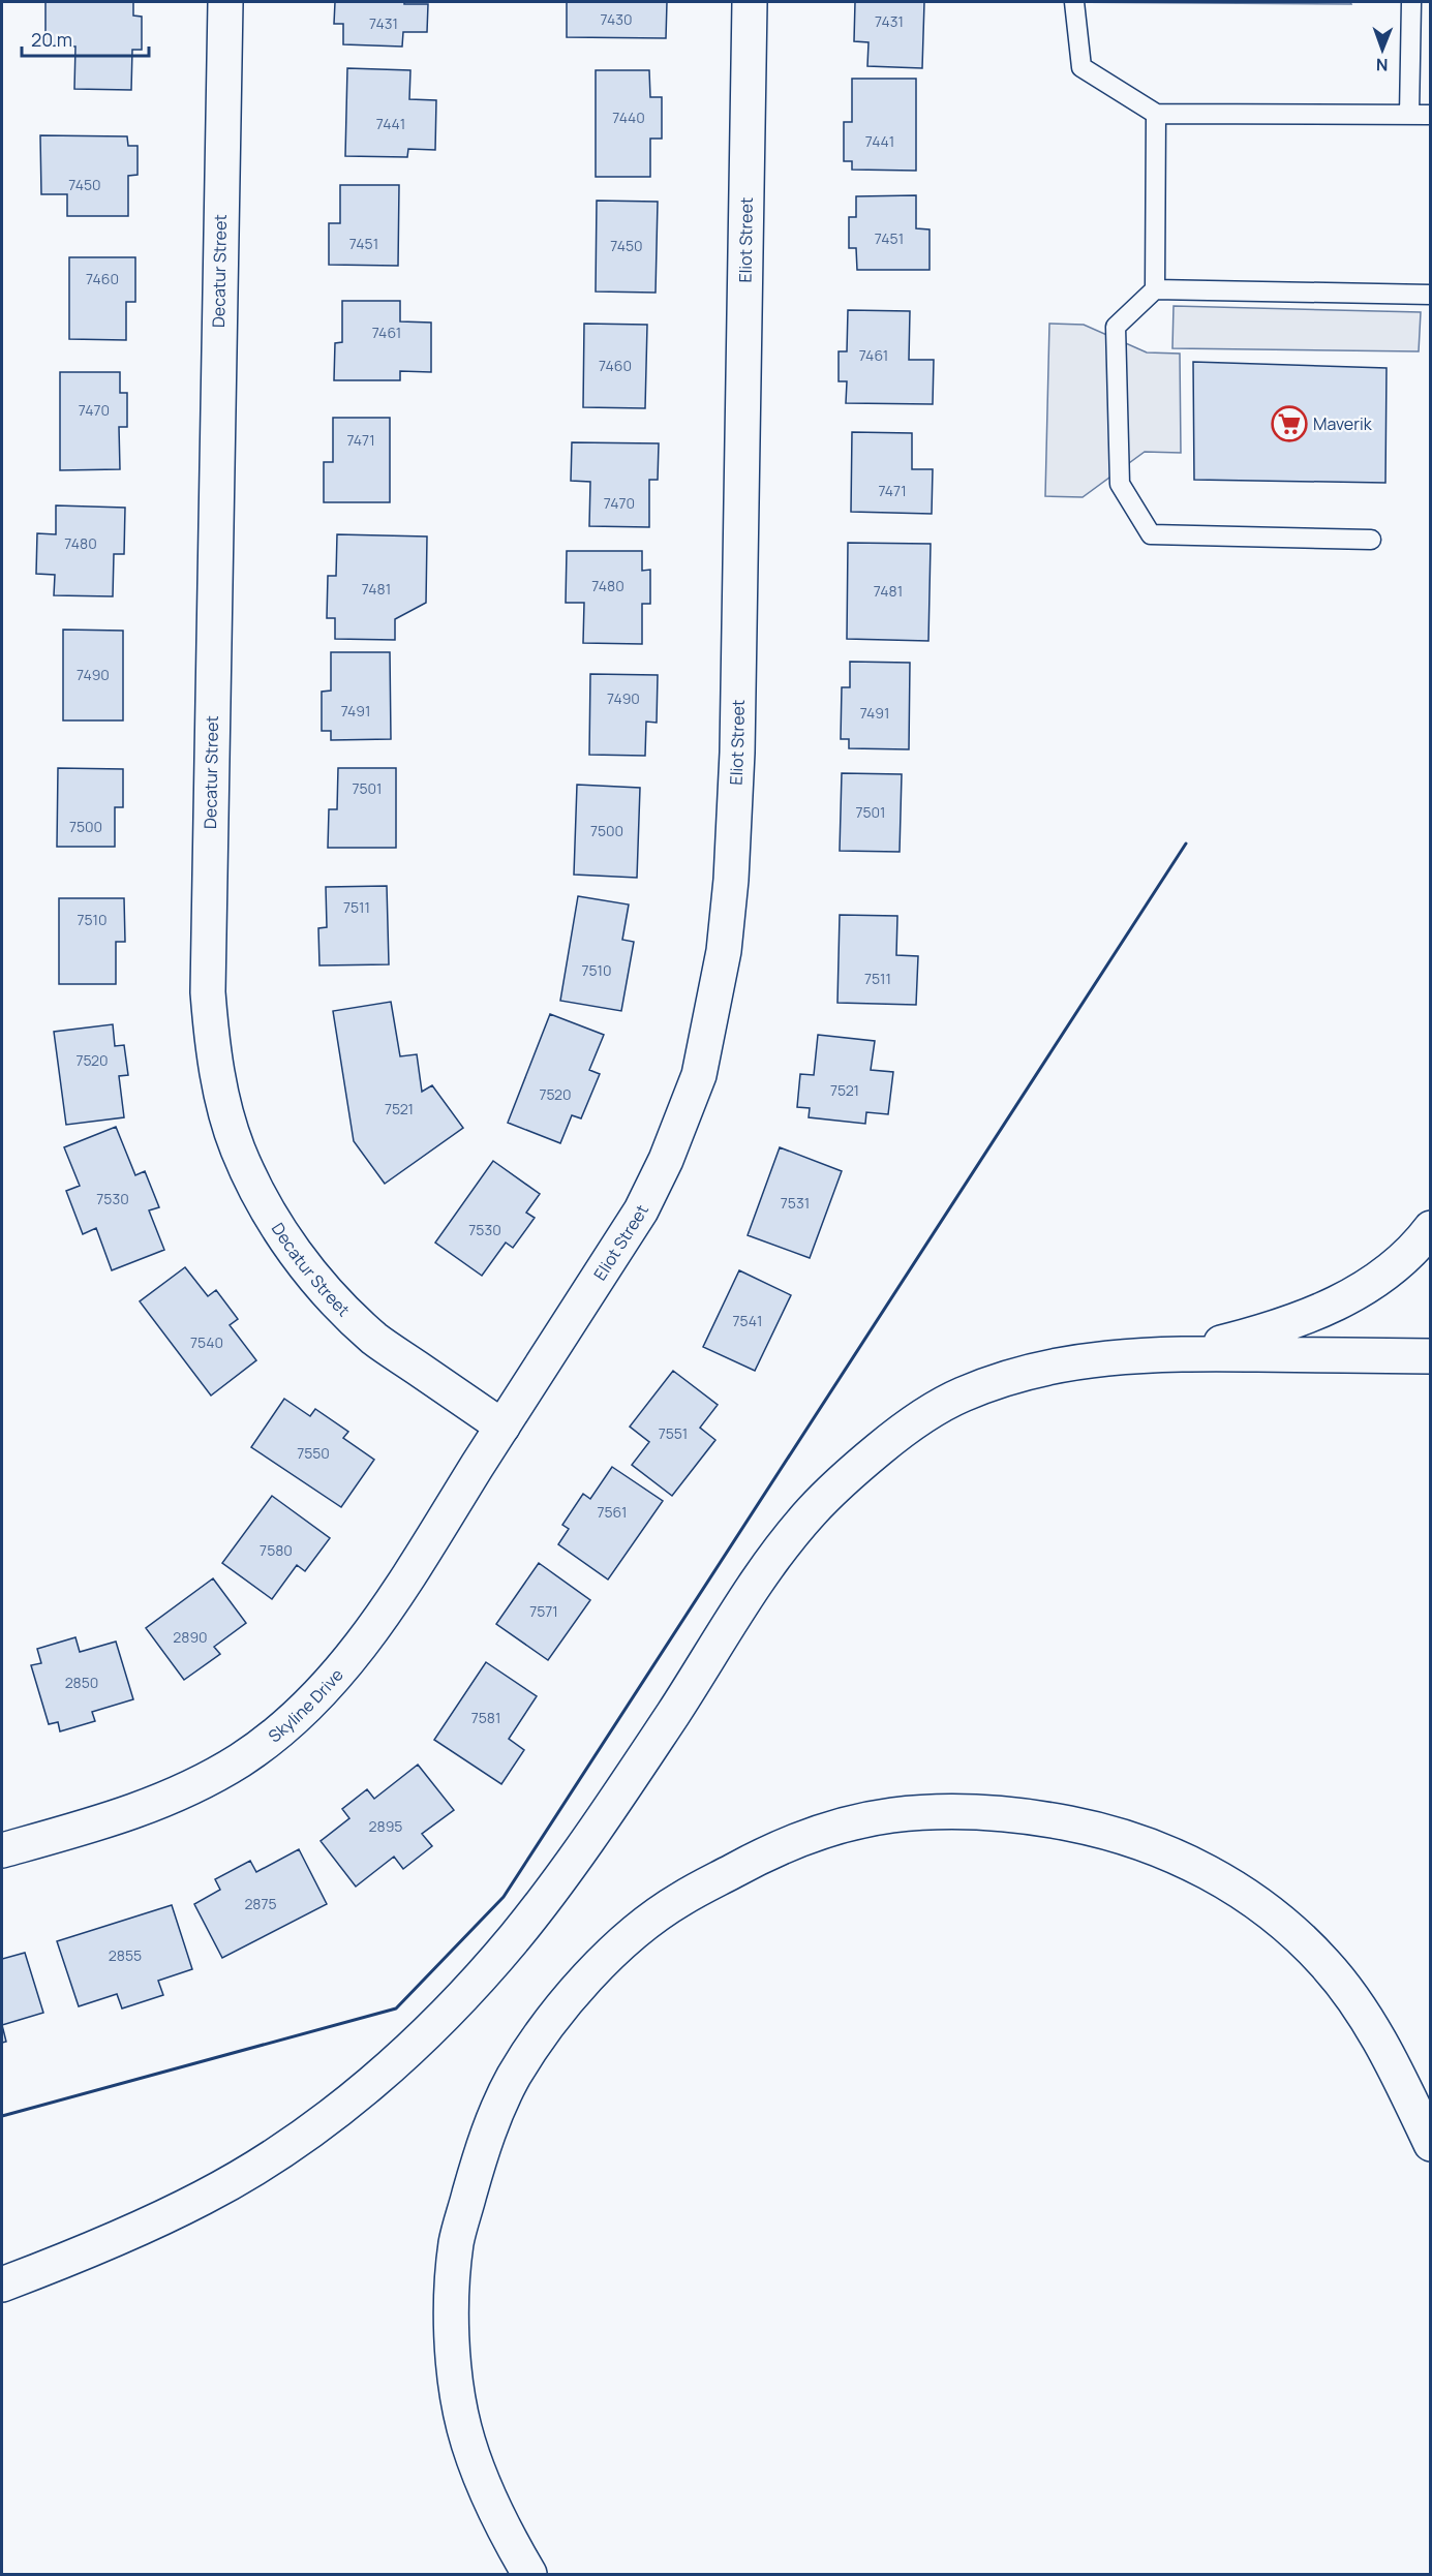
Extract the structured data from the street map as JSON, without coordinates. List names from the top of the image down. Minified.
{"streets":{"main road":["Eliot Street","Decatur Street","Skyline Drive"]},"crossings":[["Eliot Street","Decatur Street"],["Eliot Street","Skyline Drive"],["Decatur Street","Skyline Drive"]],"places":{"supermarket":["Maverik"]},"house_numbers":["7430","7431","7431","7440","7441","7441","7450","7451","7451","7450","7460","7461","7461","7460","7470","7471","7471","7470","7480","7480","7481","7481","7490","7490","7491","7491","7501","7501","7500","7500","7511","7510","7510","7511","7520","7521","7520","7521","7530","7531","7530","7541","7540","7551","7550","7561","7580","7571","2890","2850","7581","2895","2875","2855"],"scale_bar":"20 m","north":"bottom"}
